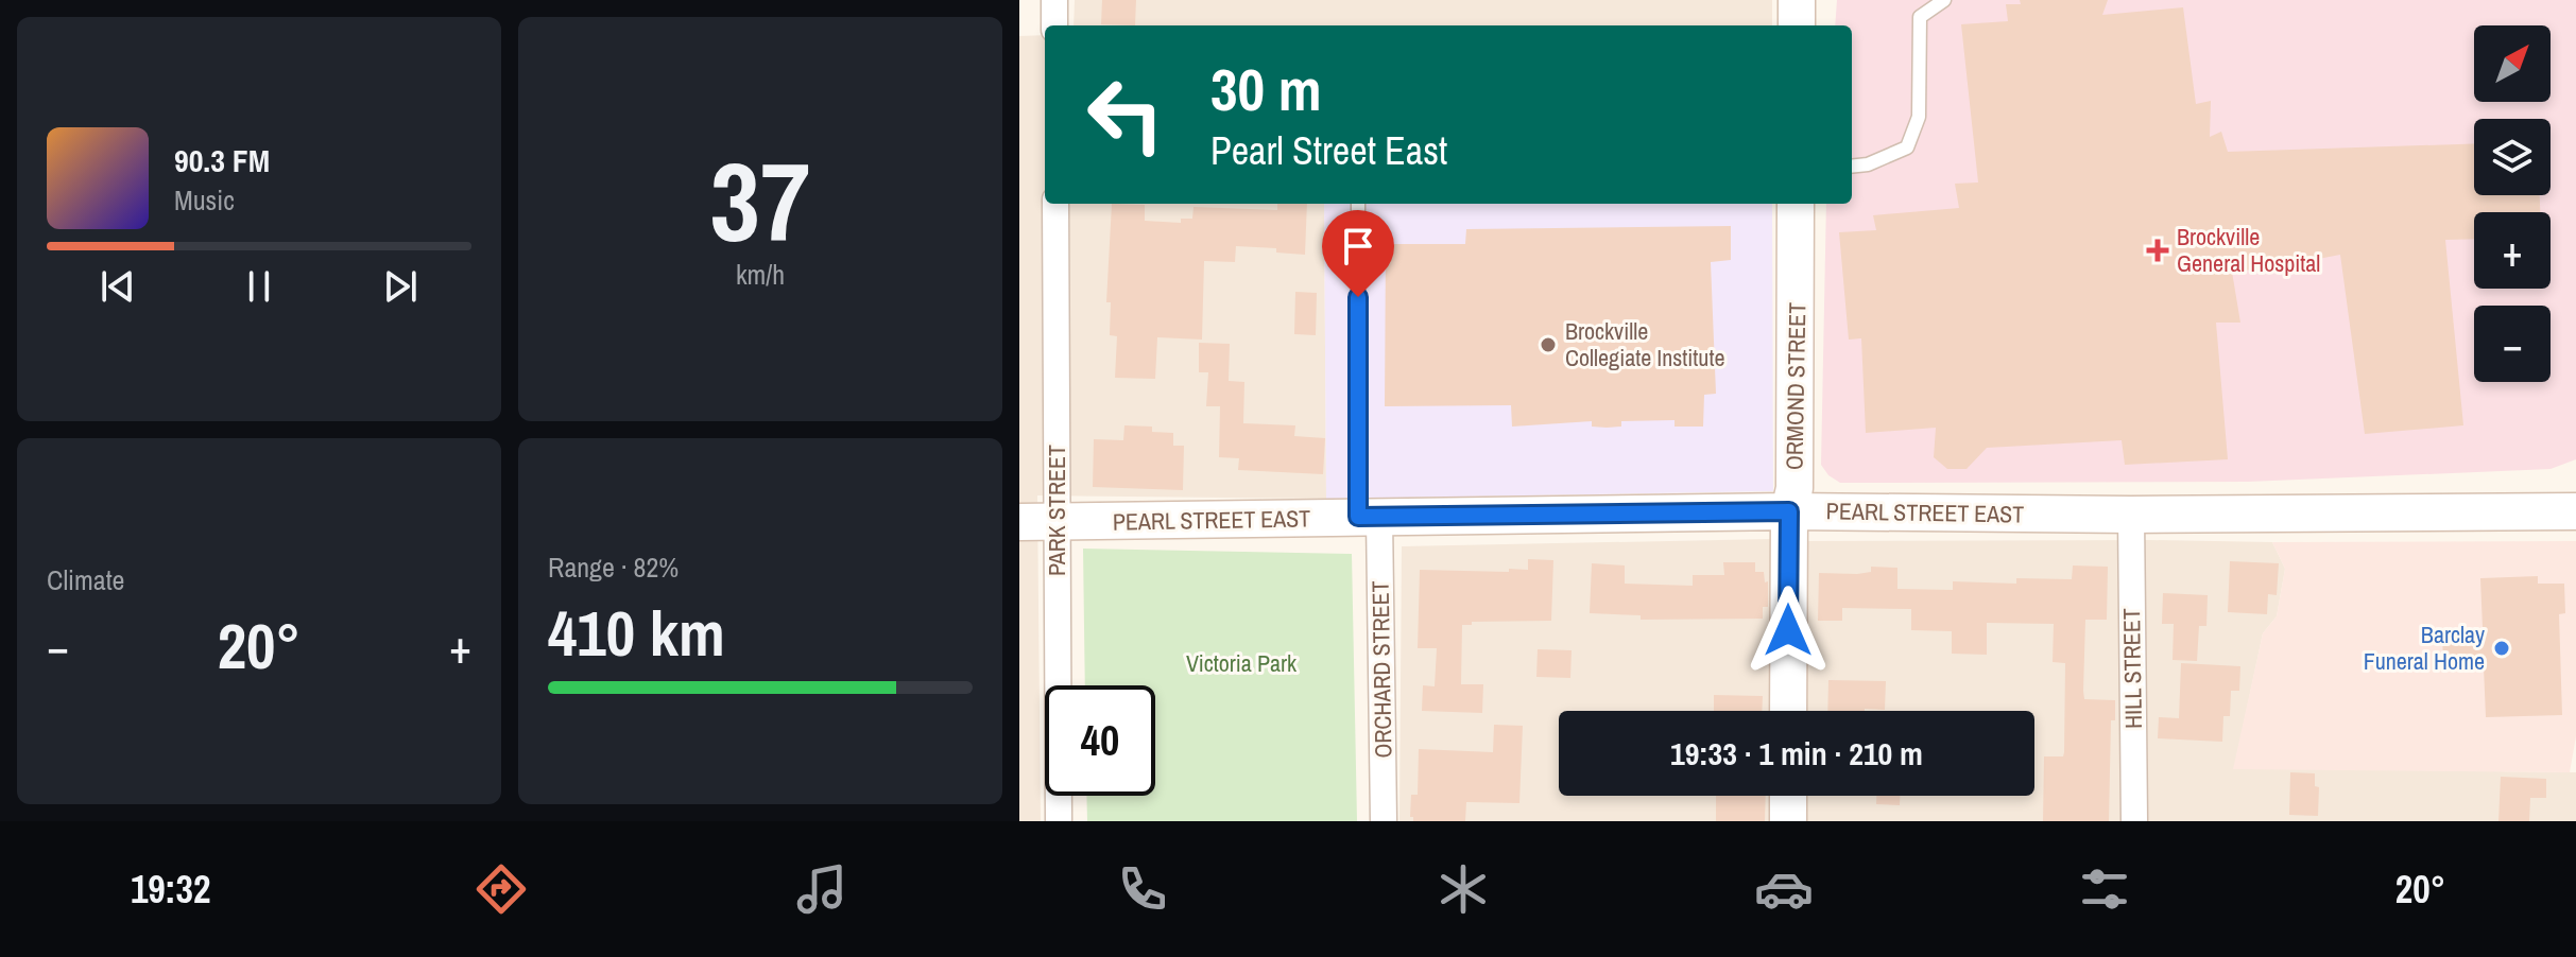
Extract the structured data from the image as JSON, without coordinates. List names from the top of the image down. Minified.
{"streets":{"street":["ORMOND STREET","PARK STREET","PEARL STREET EAST","HILL STREET","ORCHARD STREET"]},"crossings":[["ORMOND STREET","PEARL STREET EAST"],["PARK STREET","PEARL STREET EAST"],["PEARL STREET EAST","HILL STREET"],["PEARL STREET EAST","ORCHARD STREET"]],"parks":["Victoria Park"],"places":{"health":["Brockville General Hospital"],"other":["Brockville Collegiate Institute","Barclay Funeral Home"]},"north":"top right","page":{"tile":[["37","km/h"],"Climate",["Range · 82%","410 km"]],"map_buttons":["+","−"],"turn":["30 m","Pearl Street East"],"song":["90.3 FM","Music"],"heat":["−","20°","+"],"limit":"40","trip":"19:33 · 1 min · 210 m","tabs":["19:32","20°"]}}
